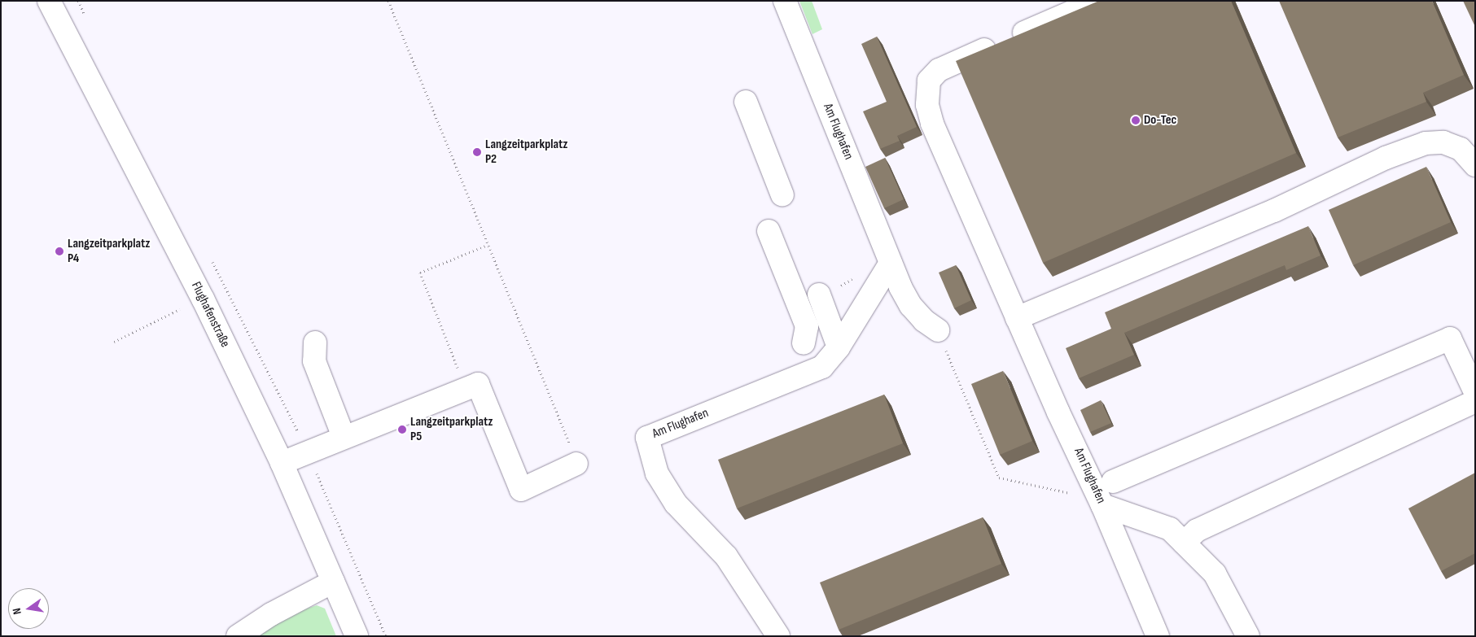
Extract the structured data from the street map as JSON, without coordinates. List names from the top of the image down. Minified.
{"streets":{"street":["Am Flughafen","Flughafenstraße"]},"places":["Do-Tec","Langzeitparkplatz P2","Langzeitparkplatz P4","Langzeitparkplatz P5"],"north":"left"}
